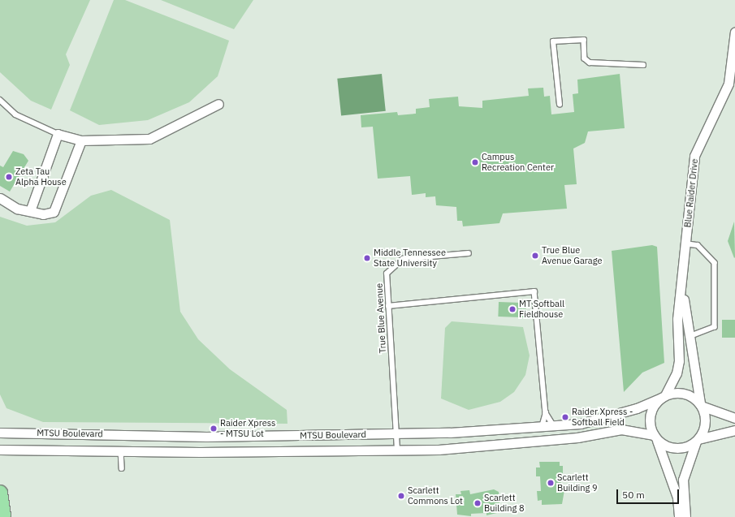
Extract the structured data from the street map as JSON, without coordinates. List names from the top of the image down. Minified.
{"streets":{"street":["Blue Raider Drive","MTSU Boulevard"],"lane":["True Blue Avenue"]},"crossings":[["Blue Raider Drive","MTSU Boulevard"],["True Blue Avenue","MTSU Boulevard"]],"places":["Campus Recreation Center","Zeta Tau Alpha House","True Blue Avenue Garage","Middle Tennessee State University","MT Softball Fieldhouse","Raider Xpress - Softball Field","Raider Xpress - MTSU Lot","Scarlett Building 9","Scarlett Commons Lot","Scarlett Building 8"],"scale_bar":"50 m"}
